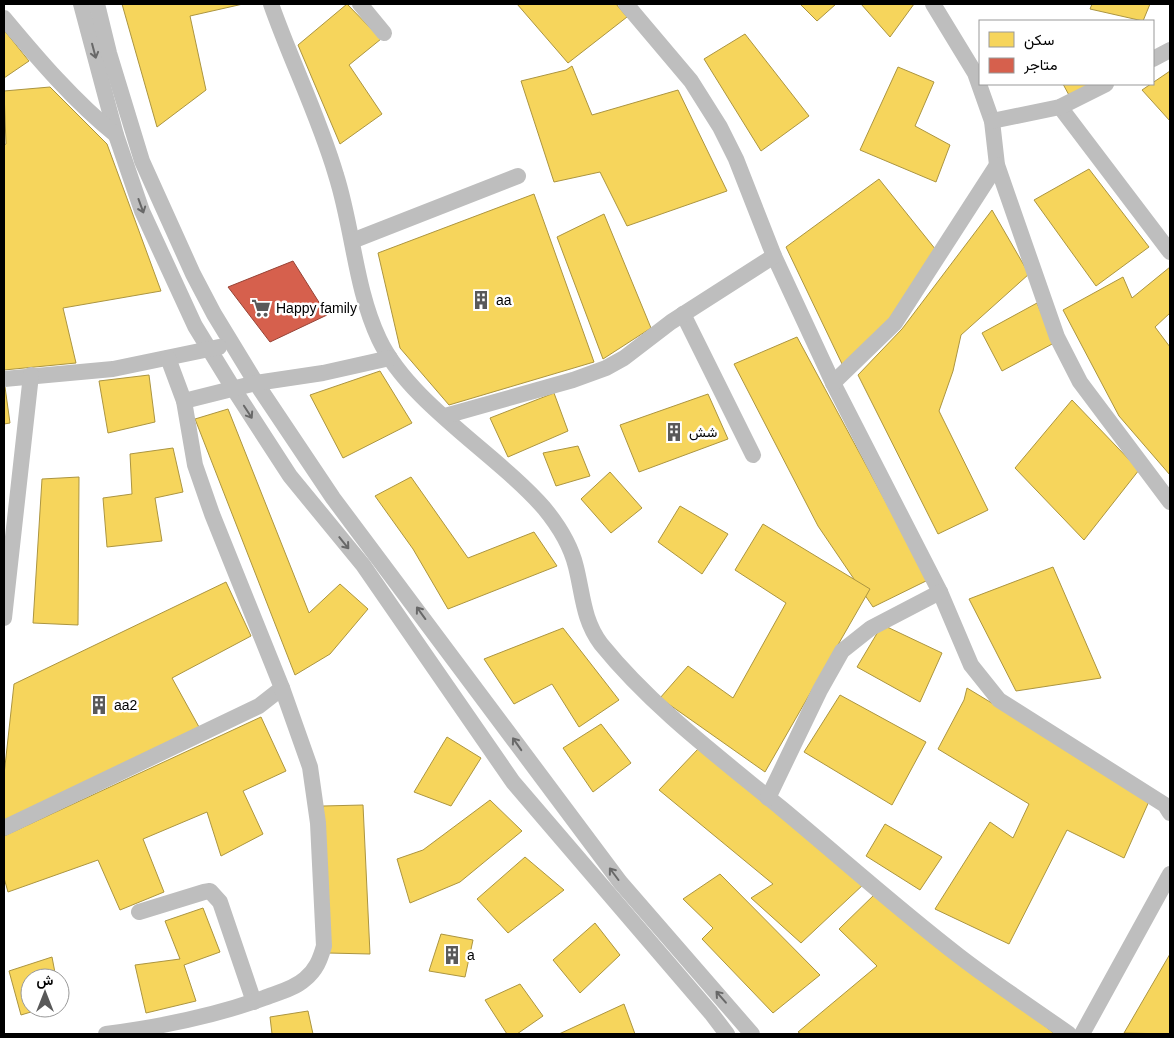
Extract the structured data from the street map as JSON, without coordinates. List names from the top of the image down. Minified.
{"places":{"building":["aa","شش","aa2","a"],"supermarket":["Happy family"]},"legend":["سكن","متاجر"],"north":"top"}
